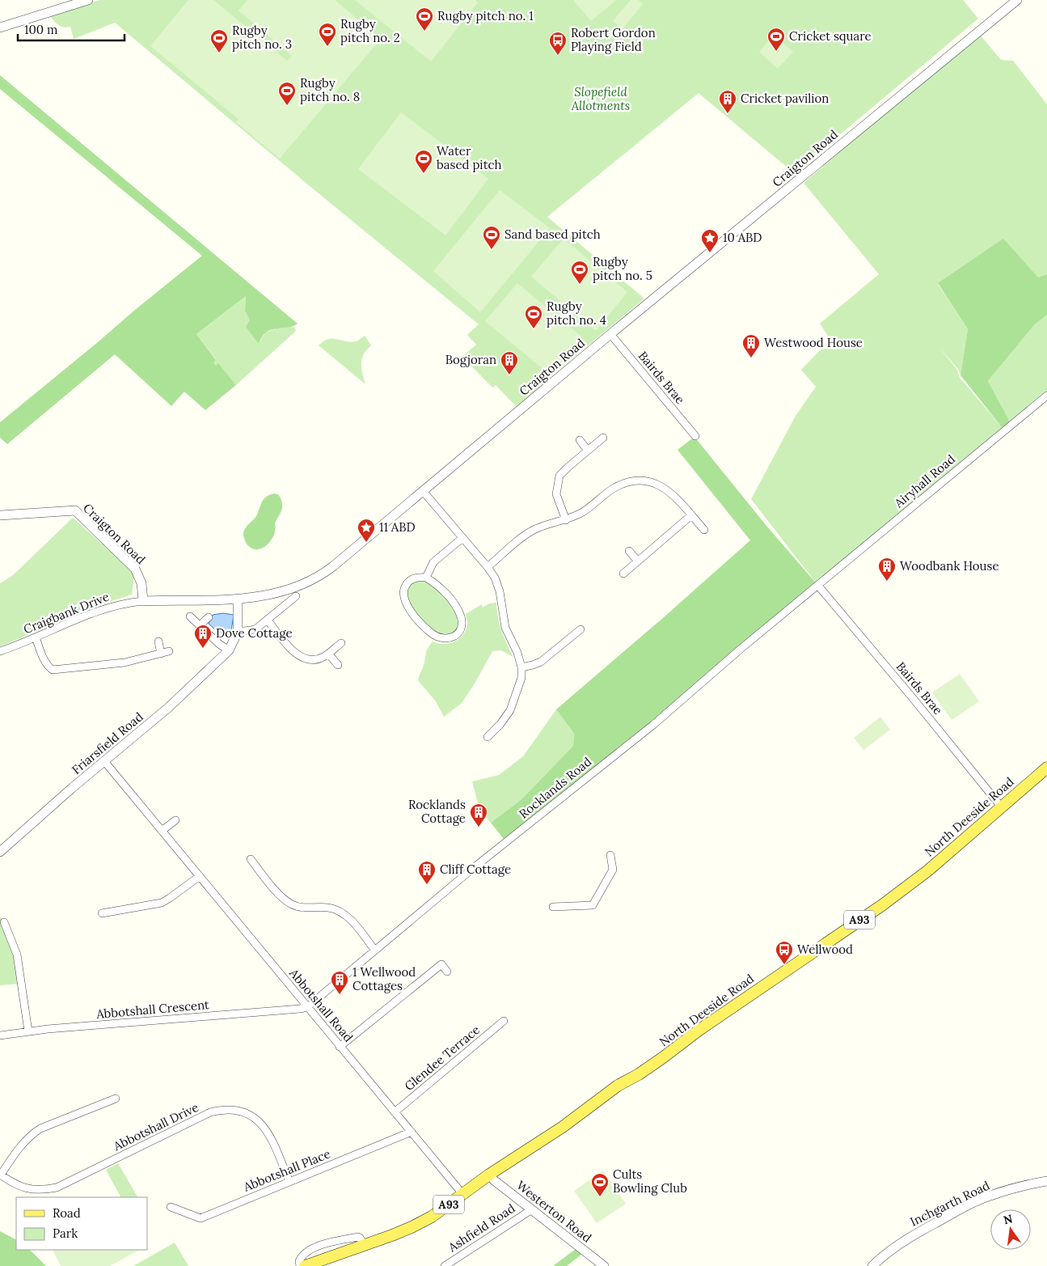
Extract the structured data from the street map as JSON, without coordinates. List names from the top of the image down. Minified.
{"streets":{"main road":["North Deeside Road","A93"],"street":["Craigton Road","Bairds Brae","Airyhall Road","Craigbank Drive","Friarsfield Road","Rocklands Road","Abbotshall Road","Abbotshall Crescent","Glendee Terrace","Abbotshall Drive","Abbotshall Place","Inchgarth Road","Westerton Road","Ashfield Road"]},"crossings":[["Craigton Road","Bairds Brae"],["Craigton Road","Craigbank Drive"],["Bairds Brae","Airyhall Road"],["Bairds Brae","Rocklands Road"],["Bairds Brae","North Deeside Road"],["Airyhall Road","Rocklands Road"],["Friarsfield Road","Abbotshall Road"],["Rocklands Road","Abbotshall Road"],["Rocklands Road","Abbotshall Crescent"],["North Deeside Road","Abbotshall Road"],["North Deeside Road","Westerton Road"],["Abbotshall Road","Abbotshall Crescent"],["Abbotshall Road","Glendee Terrace"],["Abbotshall Road","Abbotshall Place"],["Abbotshall Drive","Abbotshall Place"],["Westerton Road","Ashfield Road"]],"parks":["Slopefield Allotments"],"places":{"sports":["Rugby pitch no. 1","Rugby pitch no. 2","Cricket square","Rugby pitch no. 3","Rugby pitch no. 8","Water based pitch","Sand based pitch","Rugby pitch no. 5","Rugby pitch no. 4","Cults Bowling Club"],"bus stop":["Robert Gordon Playing Field","Wellwood"],"building":["Cricket pavilion","Westwood House","Bogjoran","Woodbank House","Dove Cottage","Rocklands Cottage","Cliff Cottage","1 Wellwood Cottages"],"place":["10 ABD","11 ABD"]},"legend":["Road","Park"],"scale_bar":"100 m","north":"top"}
